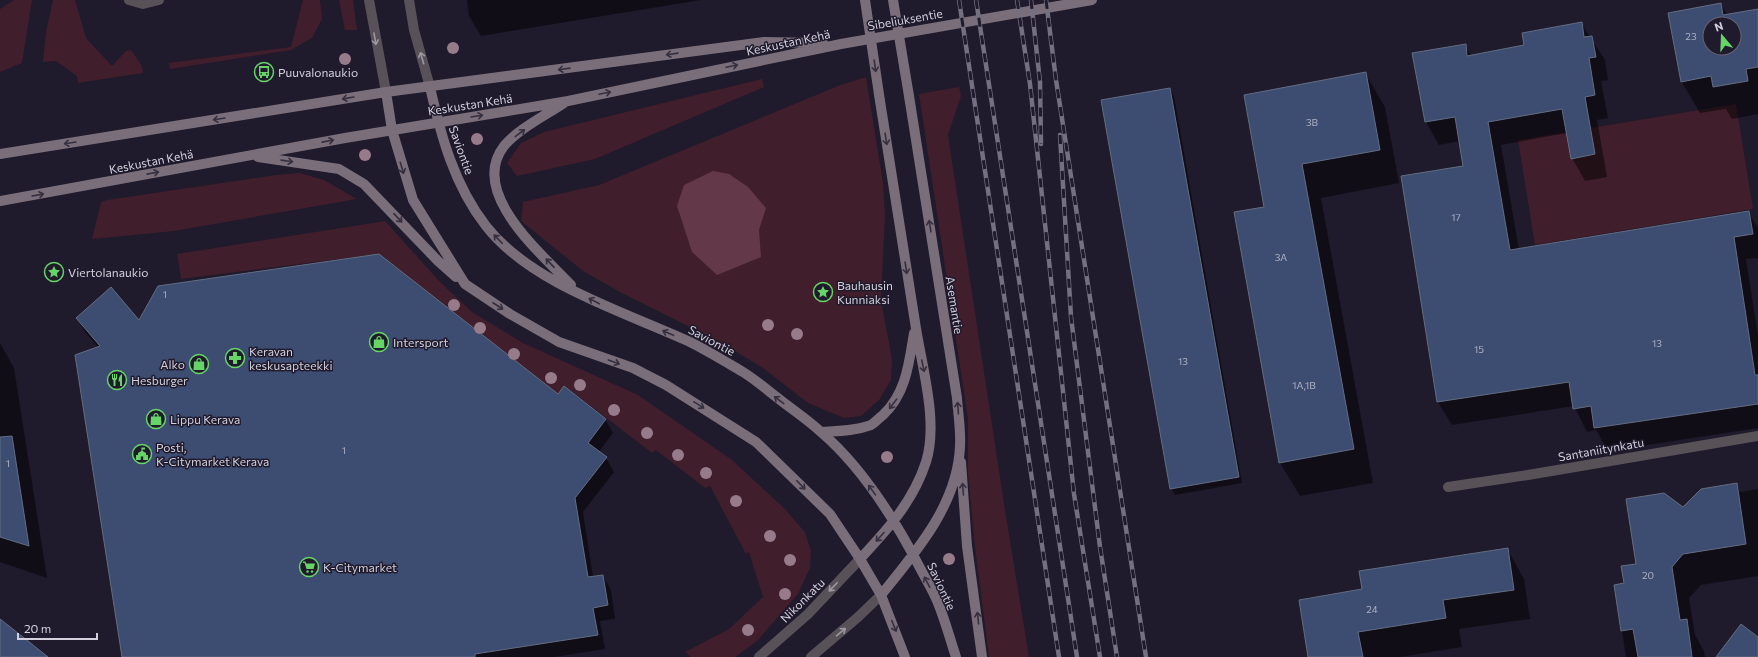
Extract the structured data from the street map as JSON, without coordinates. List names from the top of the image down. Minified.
{"streets":{"main road":["Sibeliuksentie","Keskustan Kehä","Saviontie","Asemantie"],"street":["Santaniitynkatu","Nikonkatu"]},"crossings":[["Sibeliuksentie","Keskustan Kehä"],["Keskustan Kehä","Saviontie"],["Saviontie","Asemantie"]],"places":{"bus stop":["Puuvalonaukio"],"place":["Viertolanaukio","Bauhausin Kunniaksi"],"shop":["Intersport","Alko","Lippu Kerava"],"pharmacy":["Keravan keskusapteekki"],"restaurant":["Hesburger"],"public building":["Posti, K-Citymarket Kerava"],"supermarket":["K-Citymarket"]},"house_numbers":["23","3B","17","3A","1","13","15","13","1A,1B","1","1","20","24"],"scale_bar":"20 m","north":"top"}
